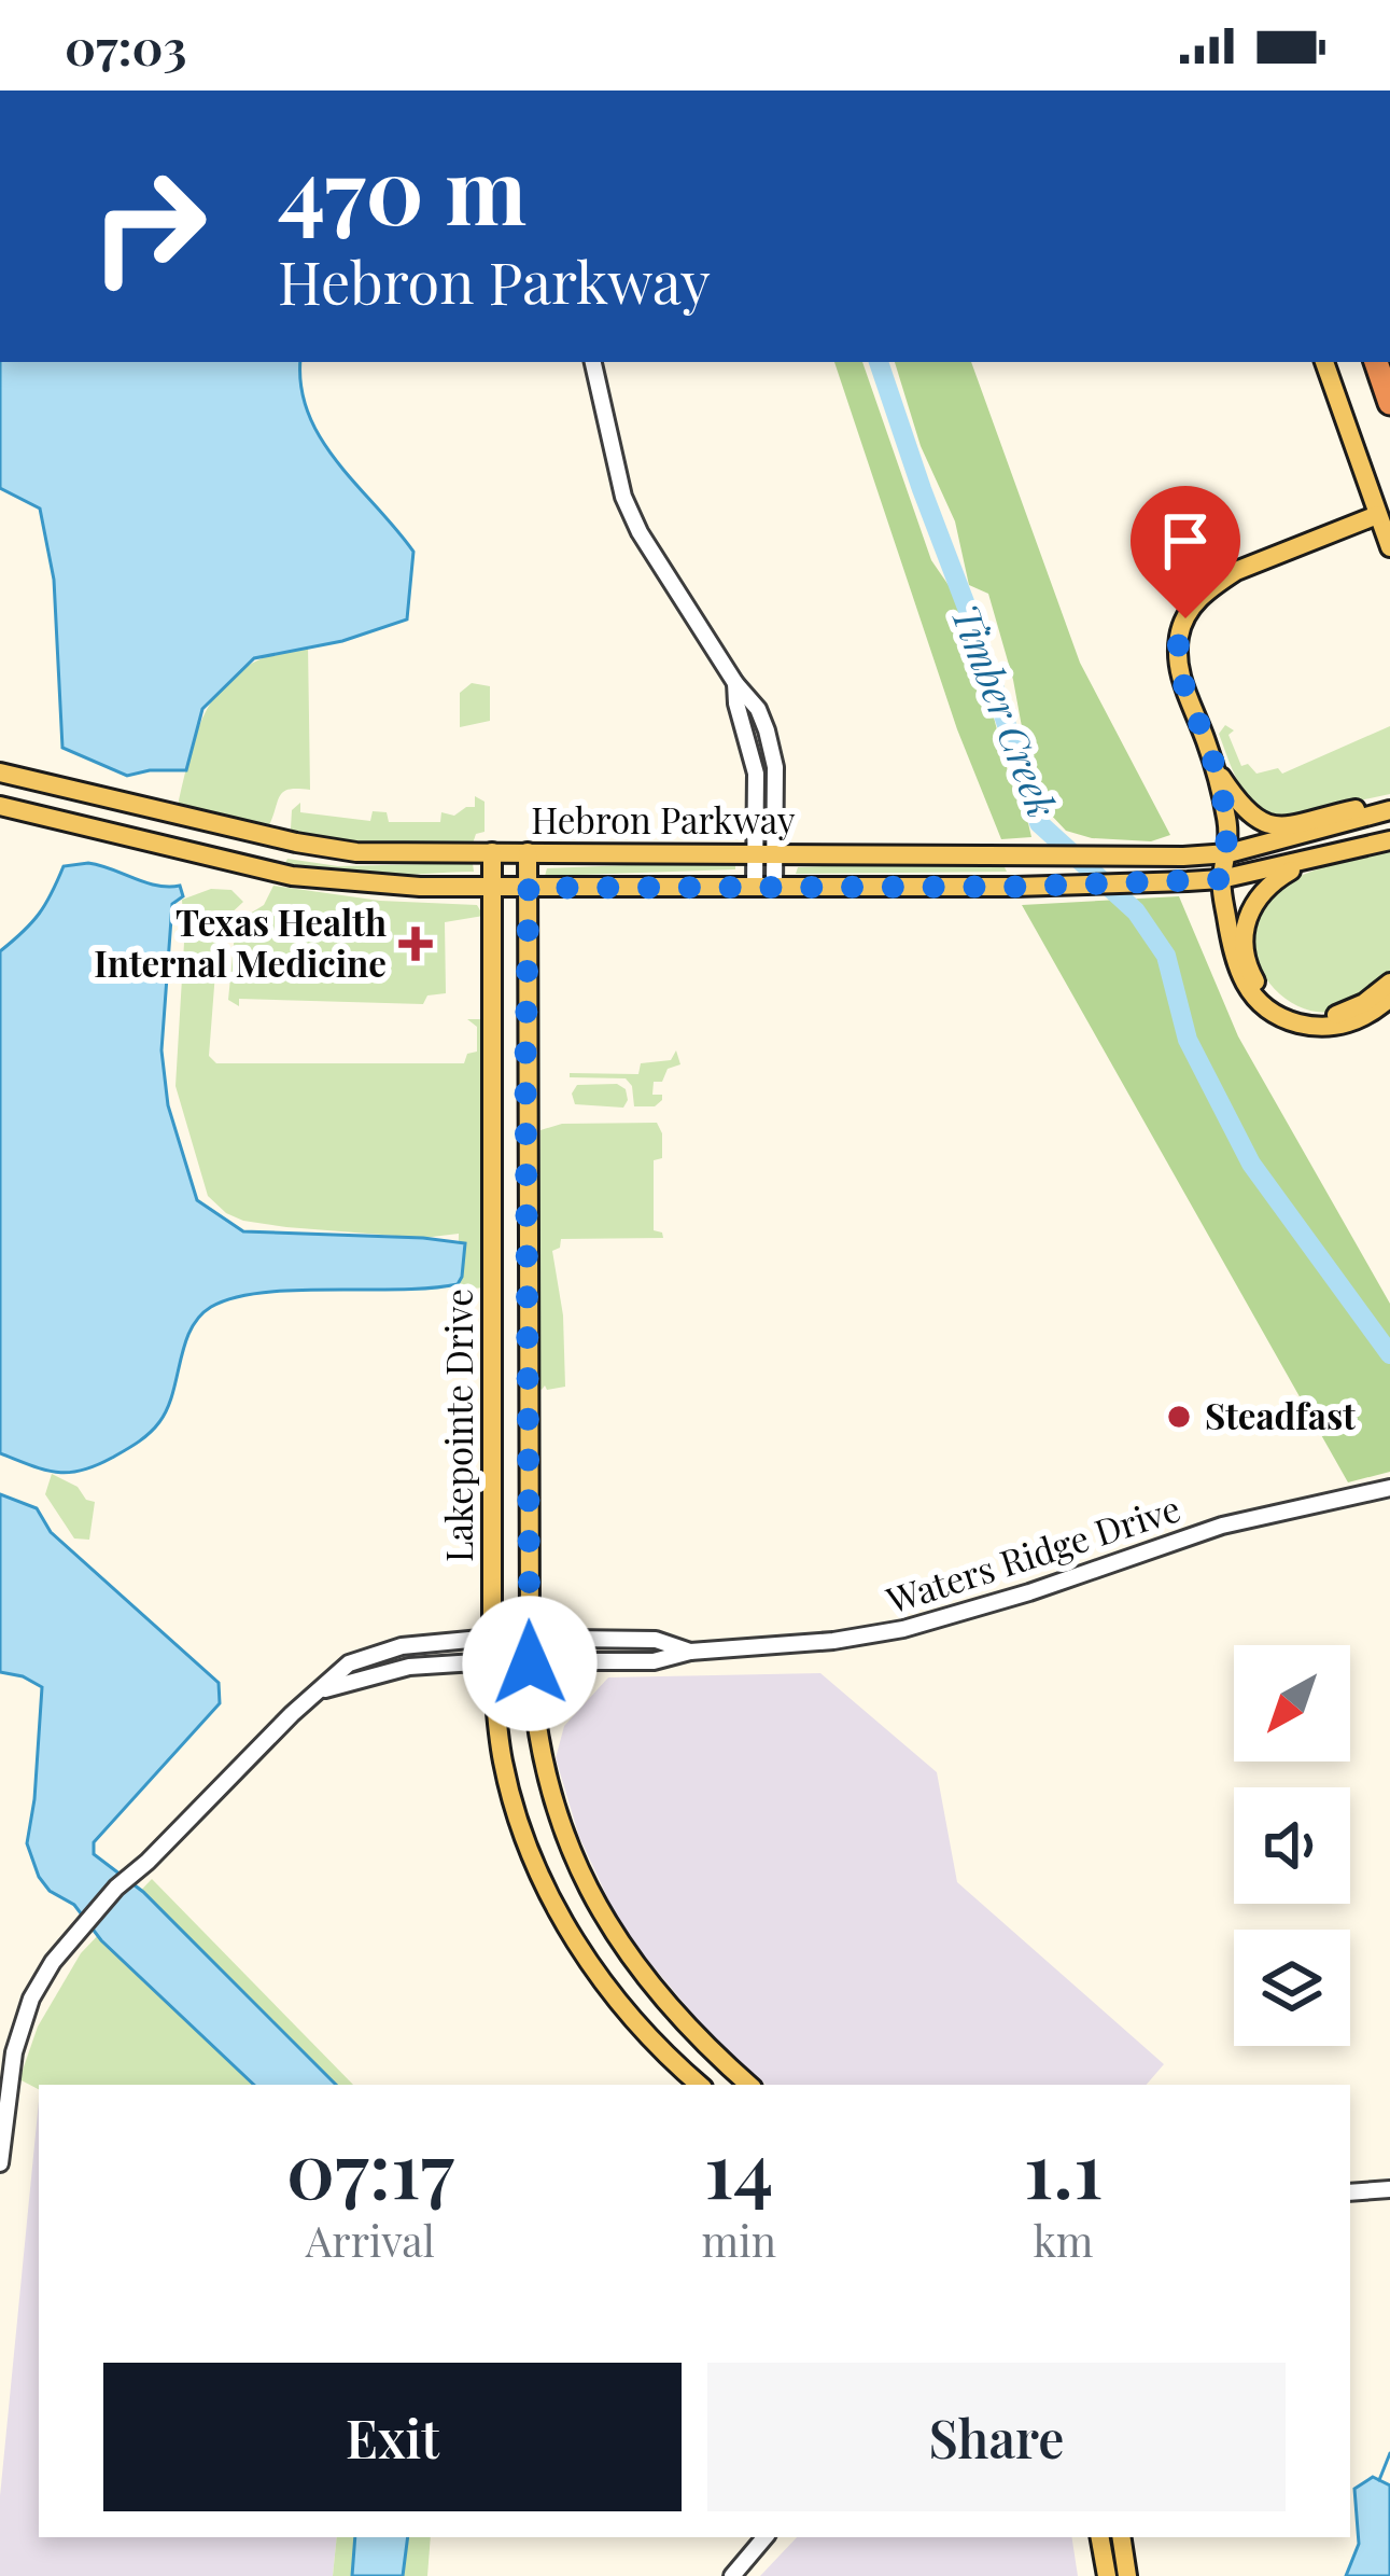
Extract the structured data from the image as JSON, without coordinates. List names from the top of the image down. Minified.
{"streets":{"main road":["Hebron Parkway","Lakepointe Drive"],"street":["Waters Ridge Drive"]},"crossings":[["Hebron Parkway","Lakepointe Drive"],["Lakepointe Drive","Waters Ridge Drive"]],"water":["Timber Creek"],"places":{"health":["Texas Health Internal Medicine"],"other":["Steadfast"]},"north":"bottom left","page":{"status":"07:03","turn":["470 m","Hebron Parkway"],"eta":["07:17","Arrival","14","min","1.1","km"],"buttons":["Exit","Share"]}}
